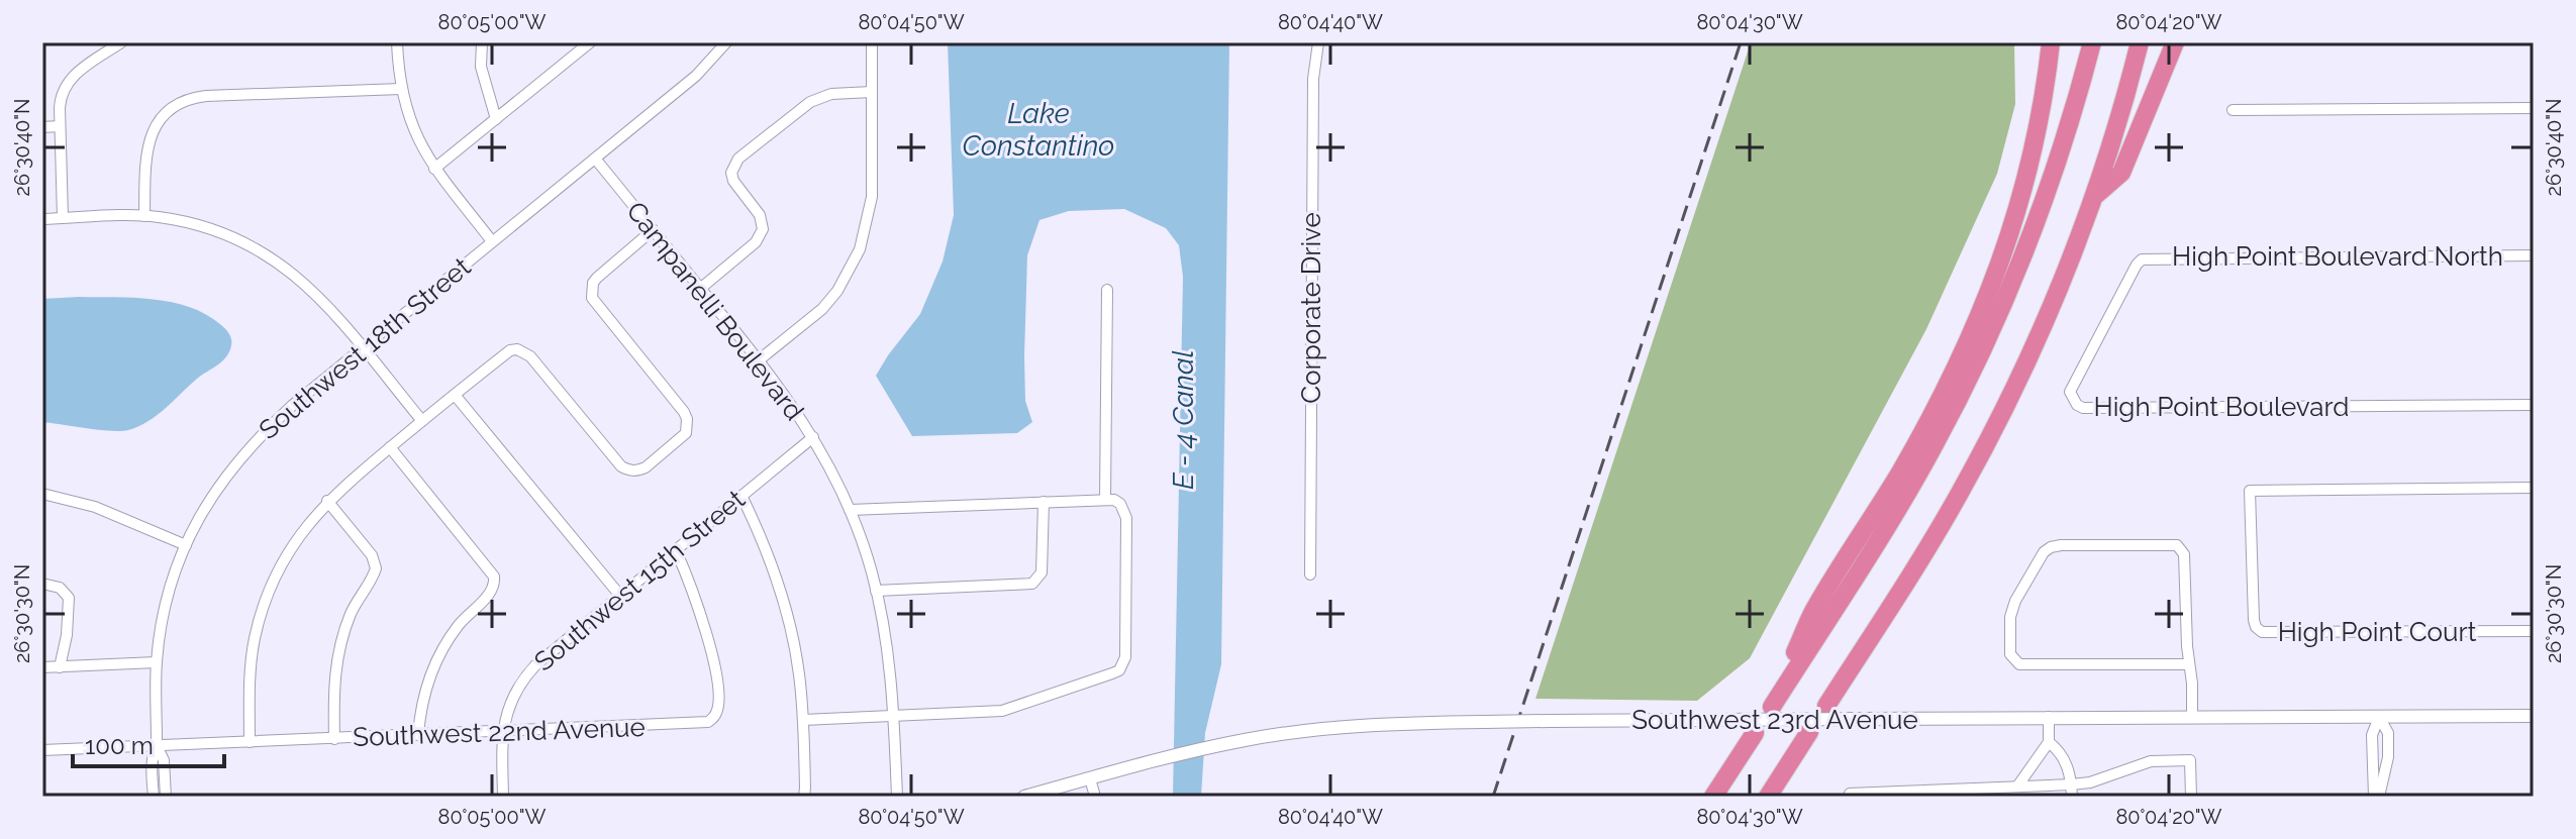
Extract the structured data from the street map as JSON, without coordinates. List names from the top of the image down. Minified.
{"streets":{"street":["High Point Boulevard North","Corporate Drive","Campanelli Boulevard","Southwest 18th Street","High Point Boulevard","Southwest 15th Street","High Point Court","Southwest 23rd Avenue","Southwest 22nd Avenue"]},"crossings":[["High Point Boulevard North","High Point Boulevard"],["Campanelli Boulevard","Southwest 18th Street"],["Campanelli Boulevard","Southwest 15th Street"],["Southwest 18th Street","Southwest 22nd Avenue"],["Southwest 15th Street","Southwest 22nd Avenue"]],"water":["Lake Constantino","E - 4 Canal"],"scale_bar":"100 m","coordinates":["80°05'00\"W","80°04'50\"W","80°04'40\"W","80°04'30\"W","80°04'20\"W","26°30'40\"N","26°30'30\"N"]}
